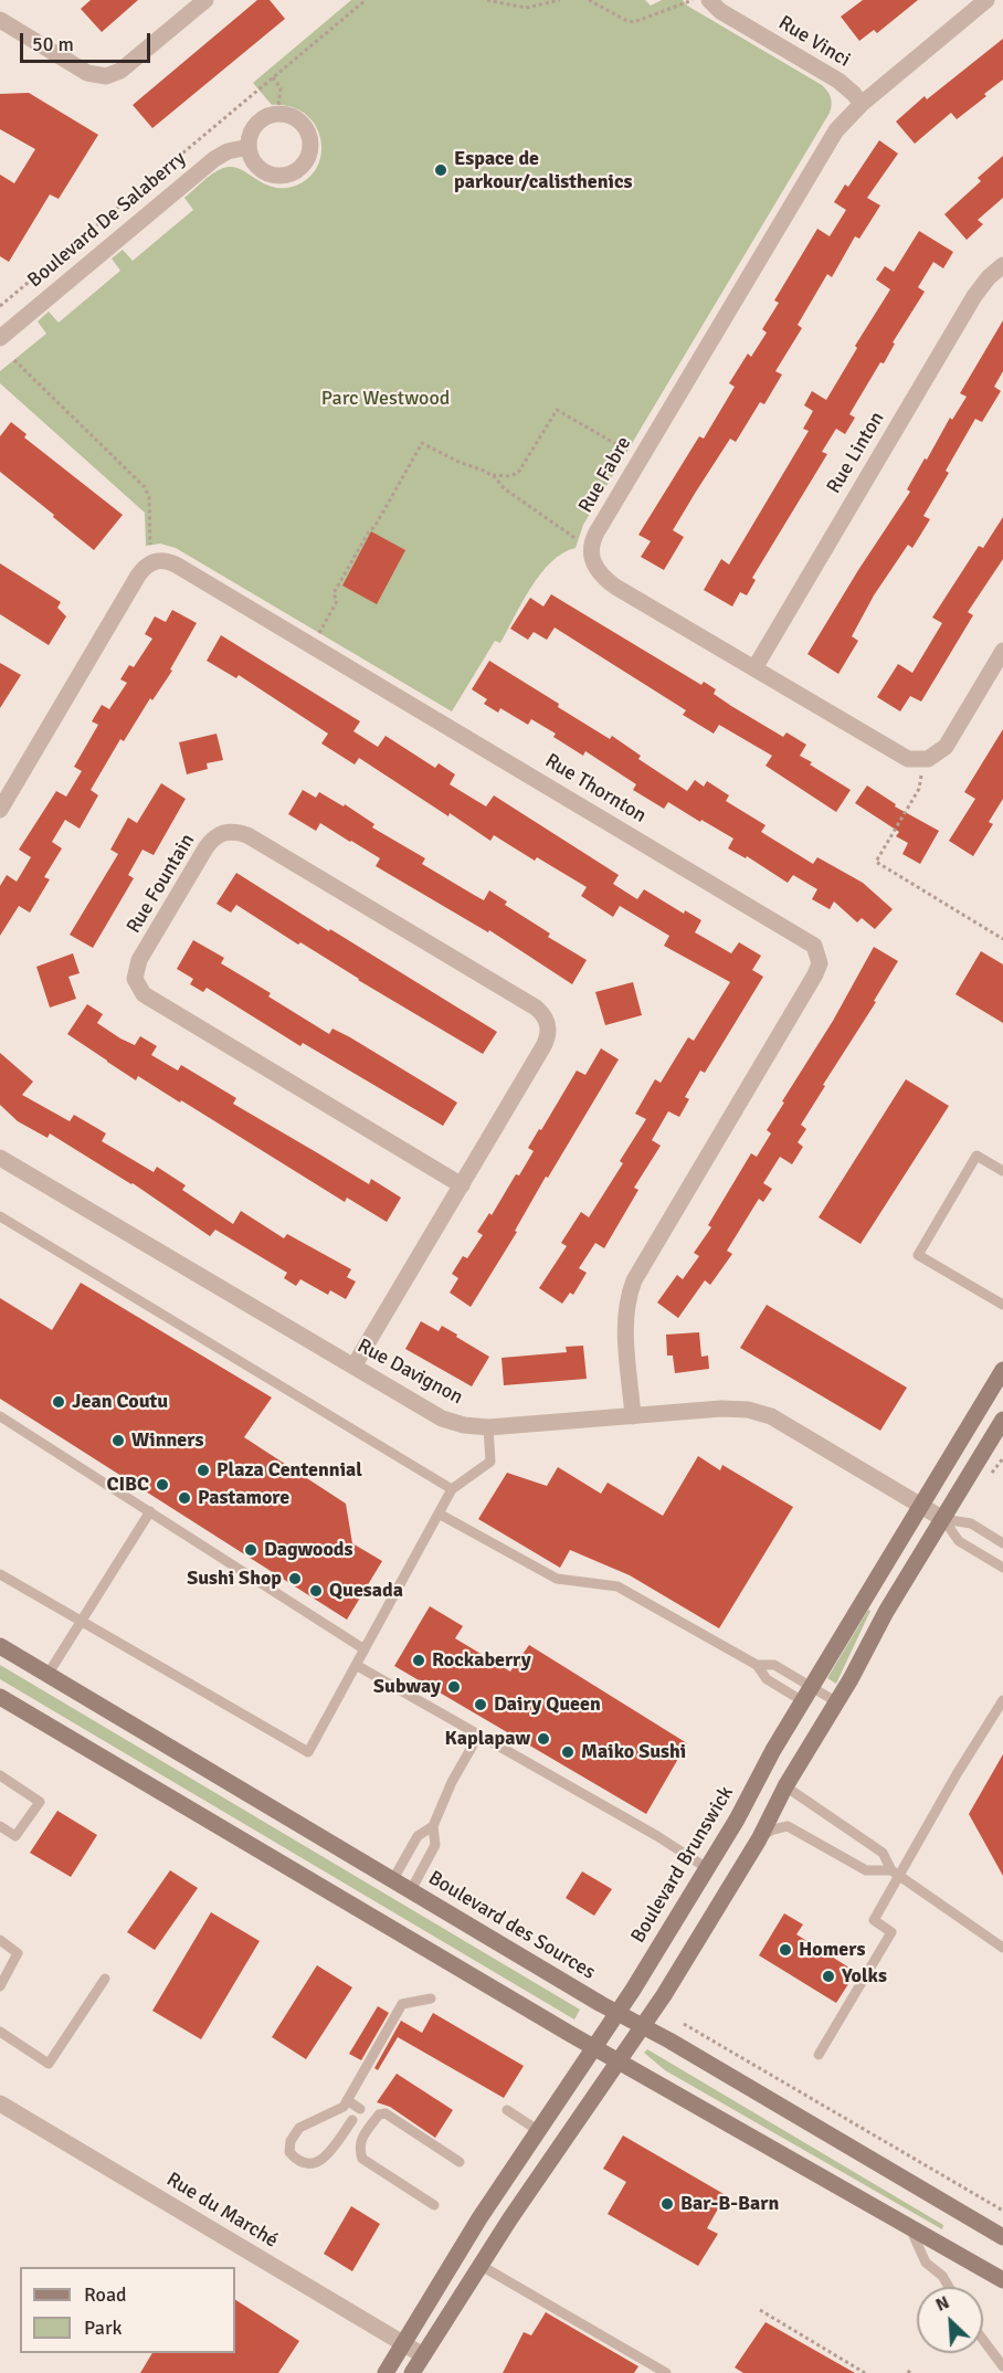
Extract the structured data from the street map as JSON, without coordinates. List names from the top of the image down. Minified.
{"streets":{"main road":["Boulevard Brunswick","Boulevard des Sources"],"street":["Rue Vinci","Boulevard De Salaberry","Rue Linton","Rue Fabre","Rue Thornton","Rue Fountain","Rue Davignon","Rue du Marché"]},"crossings":[["Rue Vinci","Rue Fabre"],["Rue Linton","Rue Fabre"],["Rue Thornton","Rue Davignon"],["Rue Fountain","Rue Davignon"],["Rue Davignon","Boulevard Brunswick"],["Boulevard Brunswick","Boulevard des Sources"],["Boulevard Brunswick","Rue du Marché"]],"parks":["Parc Westwood"],"places":["Espace de parkour/calisthenics","Jean Coutu","Winners","Plaza Centennial","CIBC","Pastamore","Dagwoods","Sushi Shop","Quesada","Rockaberry","Subway","Dairy Queen","Kaplapaw","Maiko Sushi","Homers","Yolks","Bar-B-Barn"],"legend":["Road","Park"],"scale_bar":"50 m","north":"top left"}
